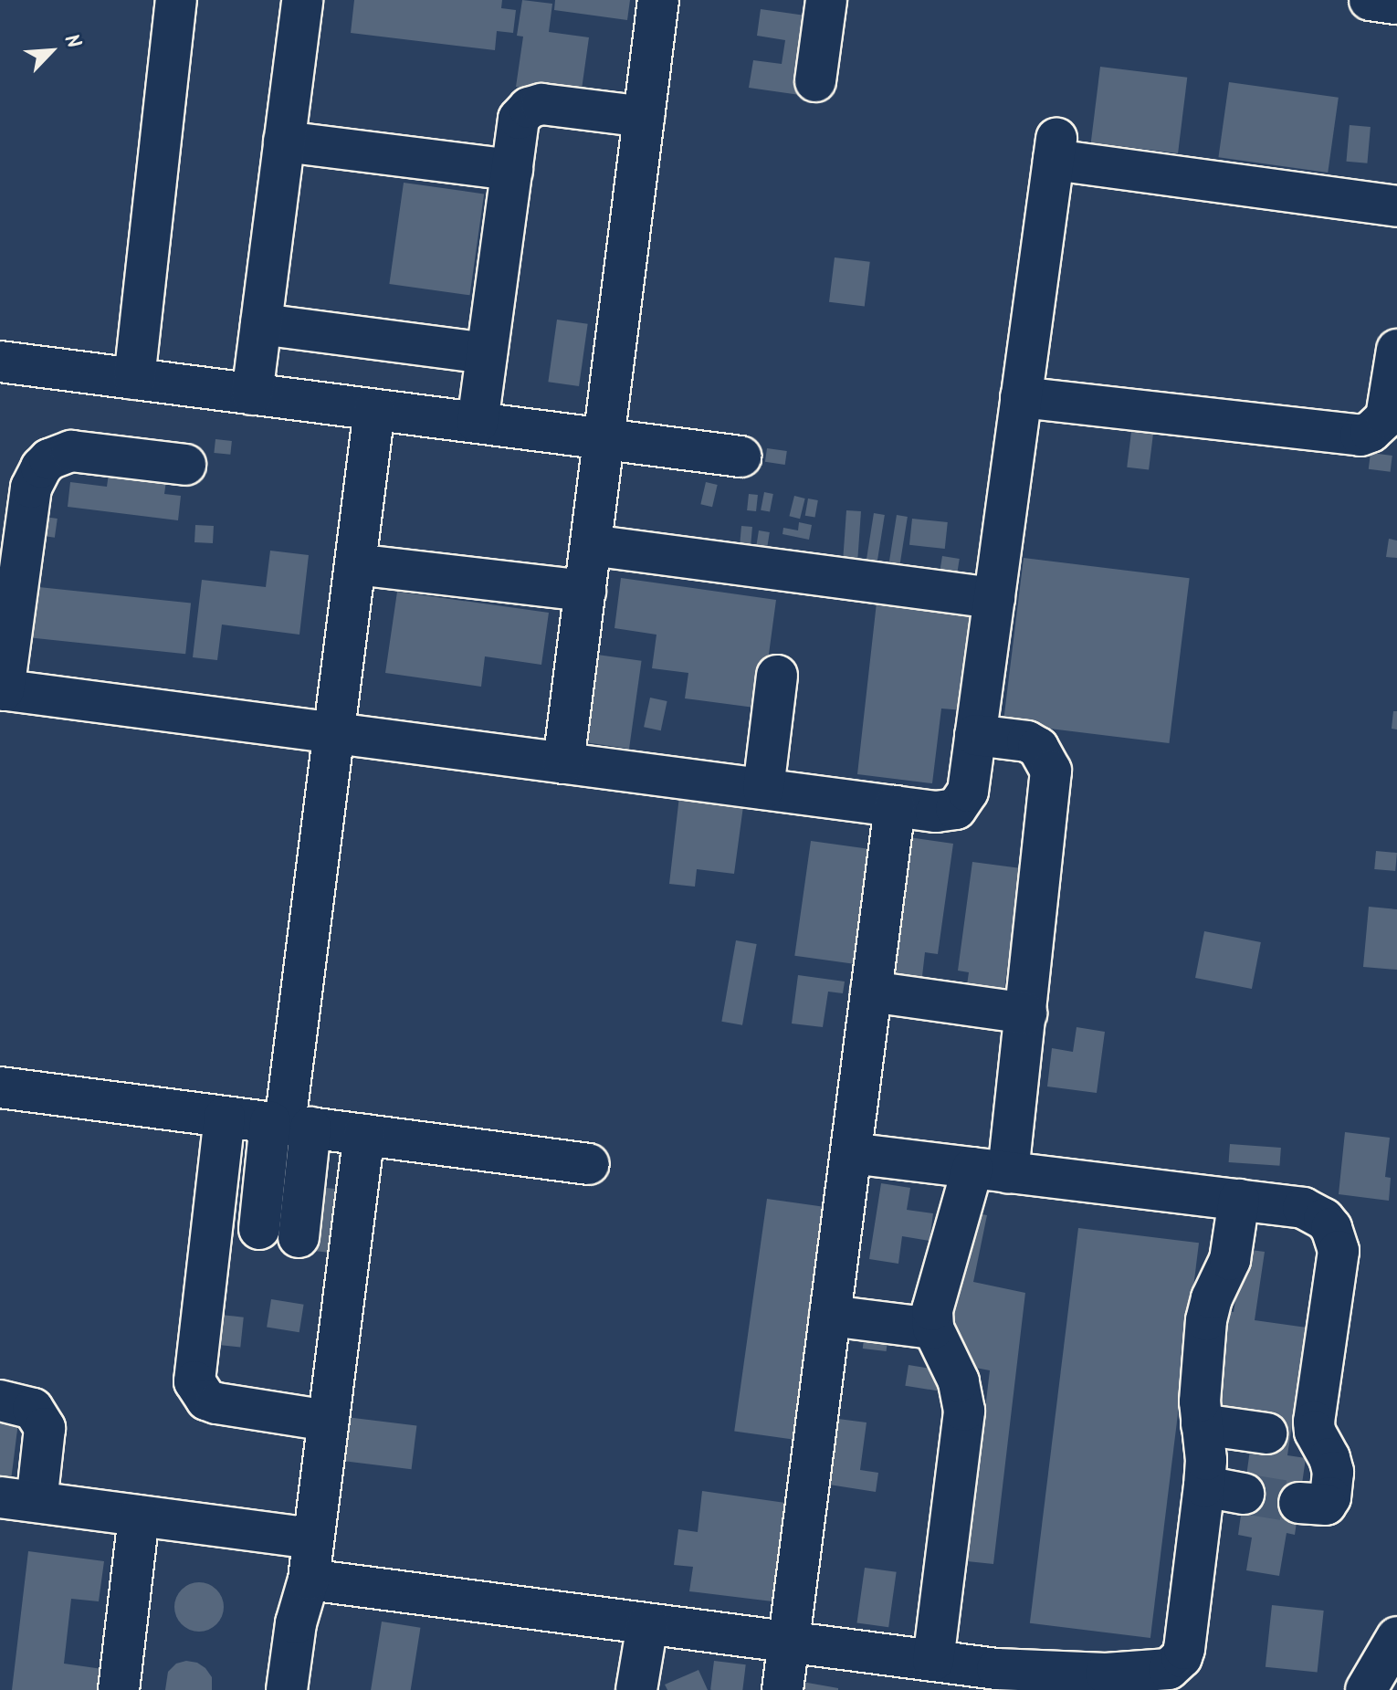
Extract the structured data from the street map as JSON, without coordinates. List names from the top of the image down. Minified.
{"north":"top right"}
